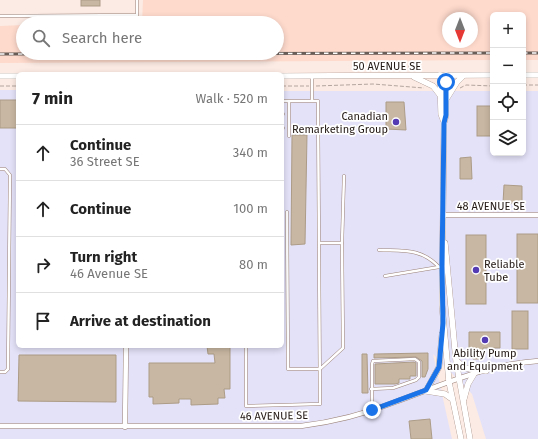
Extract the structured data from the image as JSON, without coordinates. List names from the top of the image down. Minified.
{"streets":{"street":["50 AVENUE SE","48 AVENUE SE","46 AVENUE SE"]},"places":["Canadian Remarketing Group","Reliable Tube","Ability Pump and Equipment"],"north":"bottom","page":{"map_buttons":["+","−"],"search":"Search here","heading":["7 min","Walk · 520 m"],"list":[["Continue","36 Street SE","340 m"],["Continue","100 m"],["Turn right","46 Avenue SE","80 m"],"Arrive at destination"]}}
